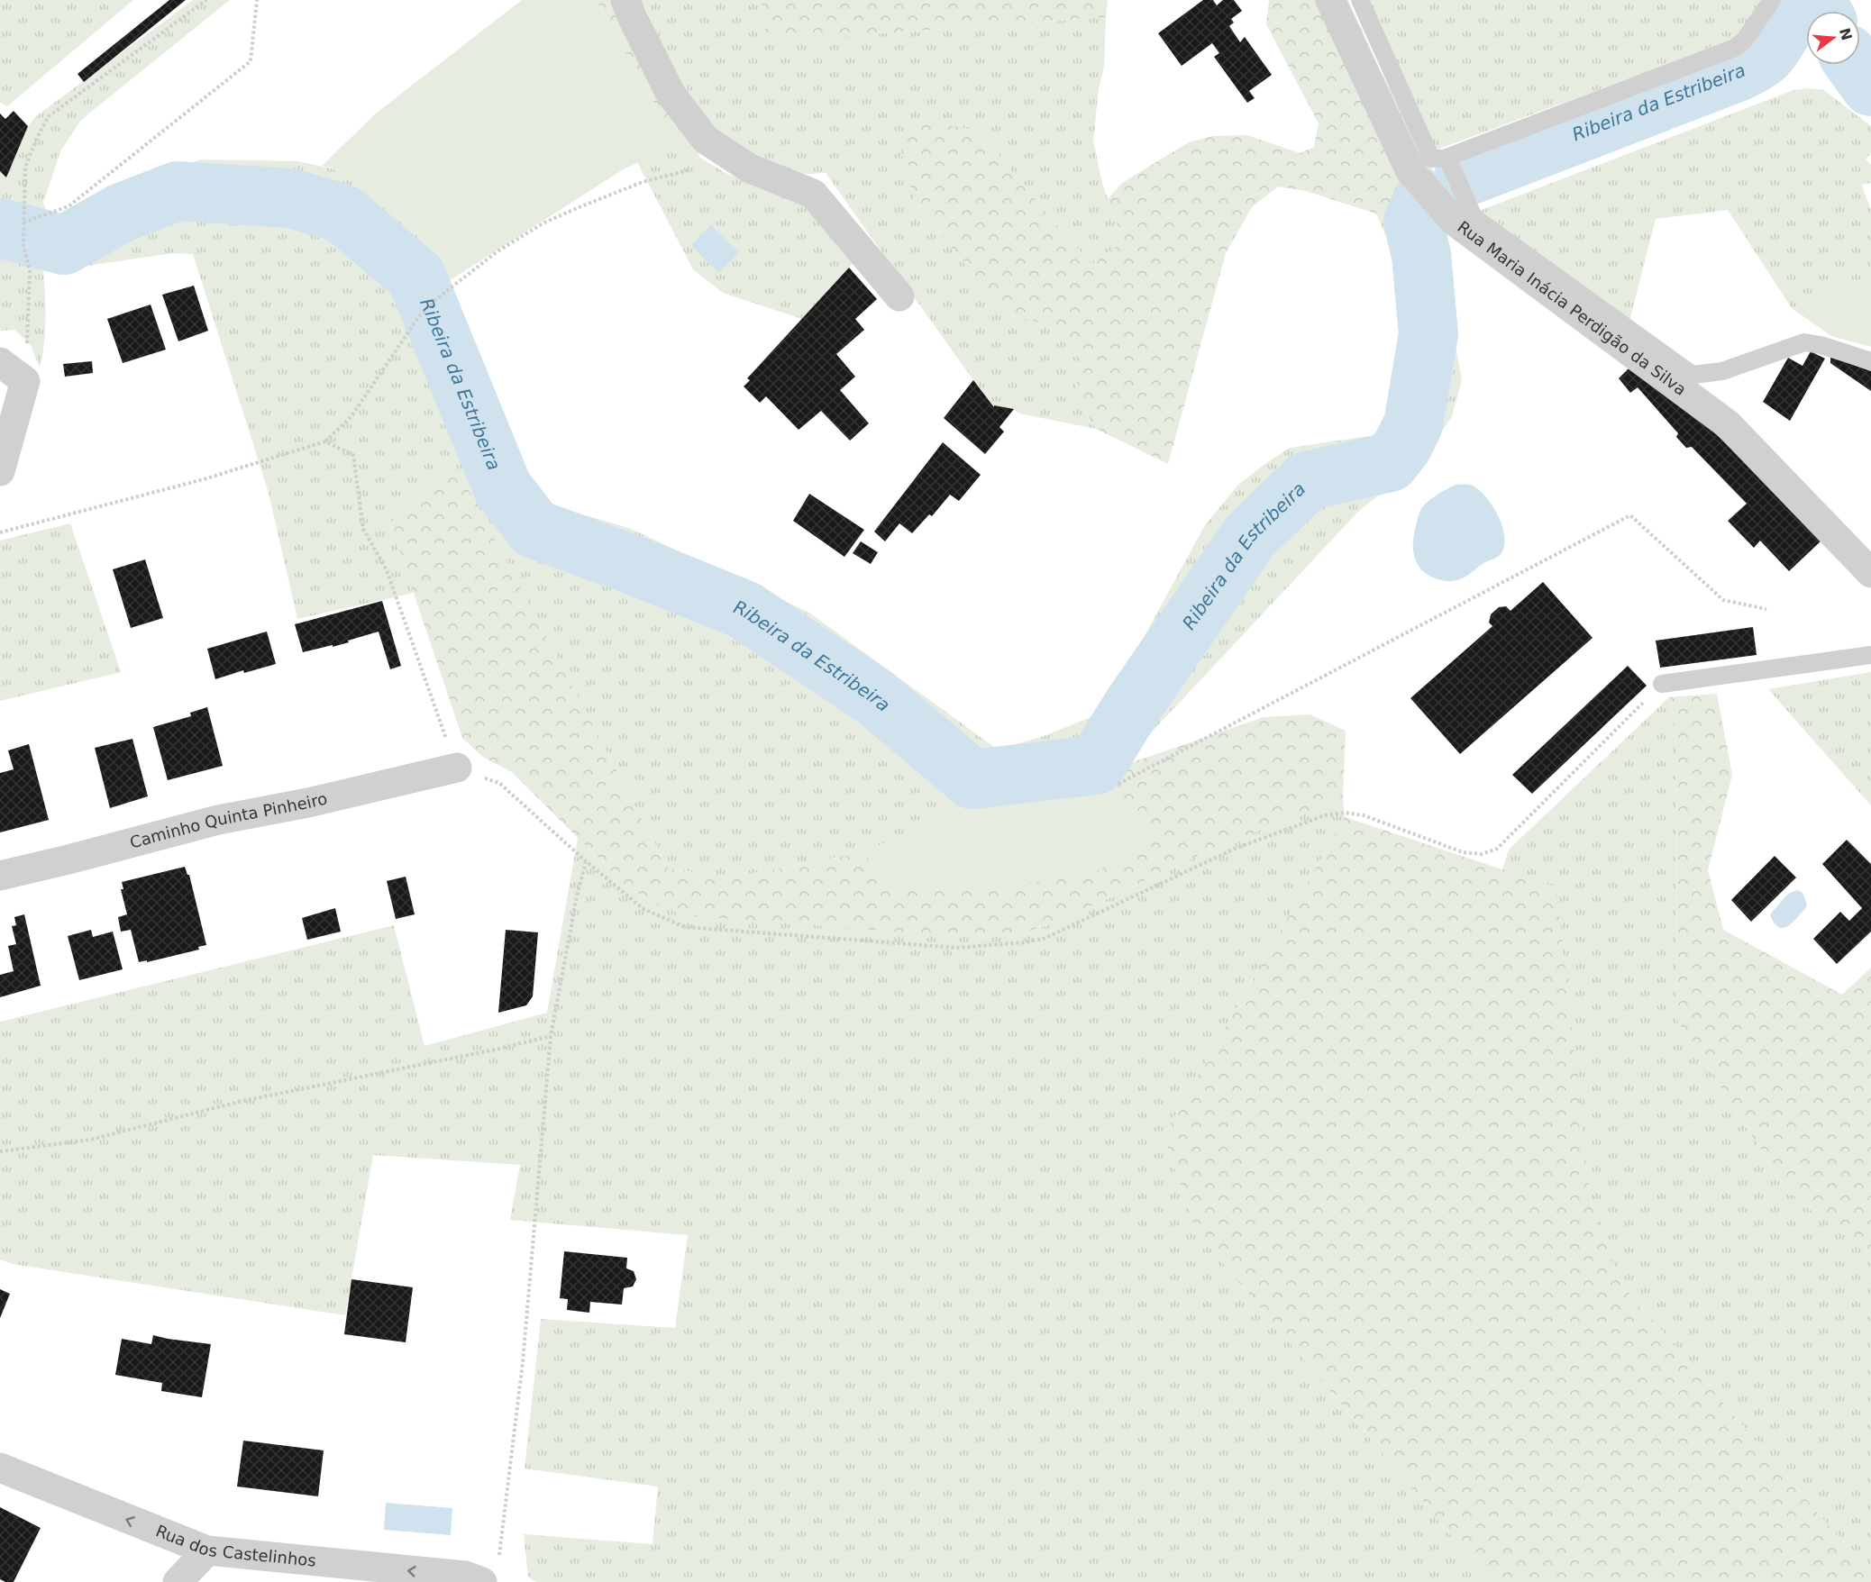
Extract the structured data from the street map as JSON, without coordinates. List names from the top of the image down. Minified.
{"streets":{"street":["Rua Maria Inácia Perdigão da Silva","Caminho Quinta Pinheiro","Rua dos Castelinhos"]},"one_way":["Rua dos Castelinhos"],"water":["Ribeira da Estribeira"],"north":"right"}
